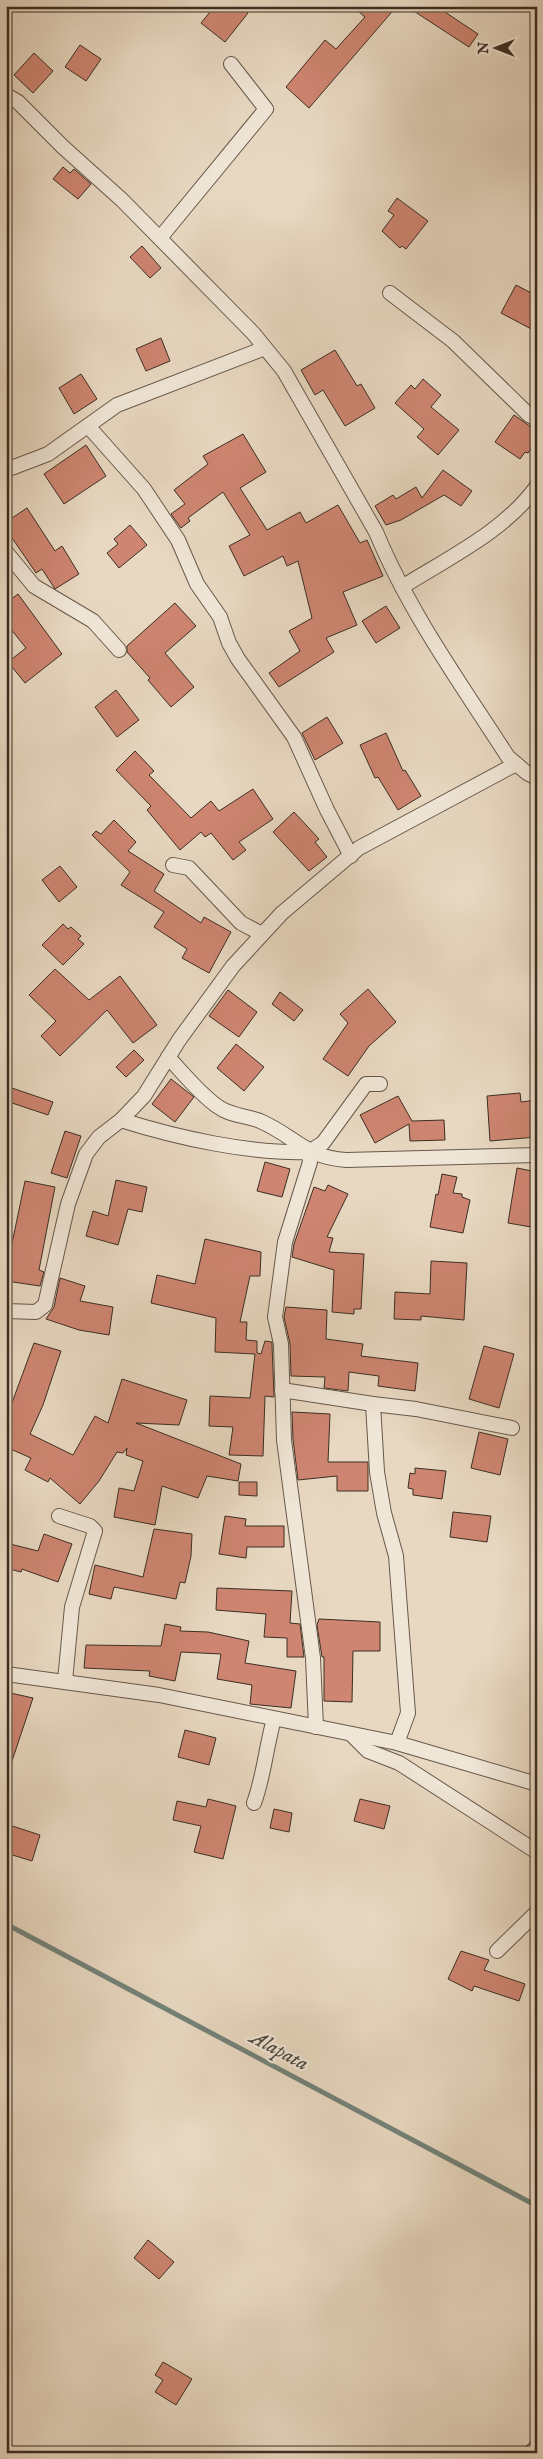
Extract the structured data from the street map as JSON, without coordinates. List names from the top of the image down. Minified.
{"water":["Alapata"],"north":"left"}
